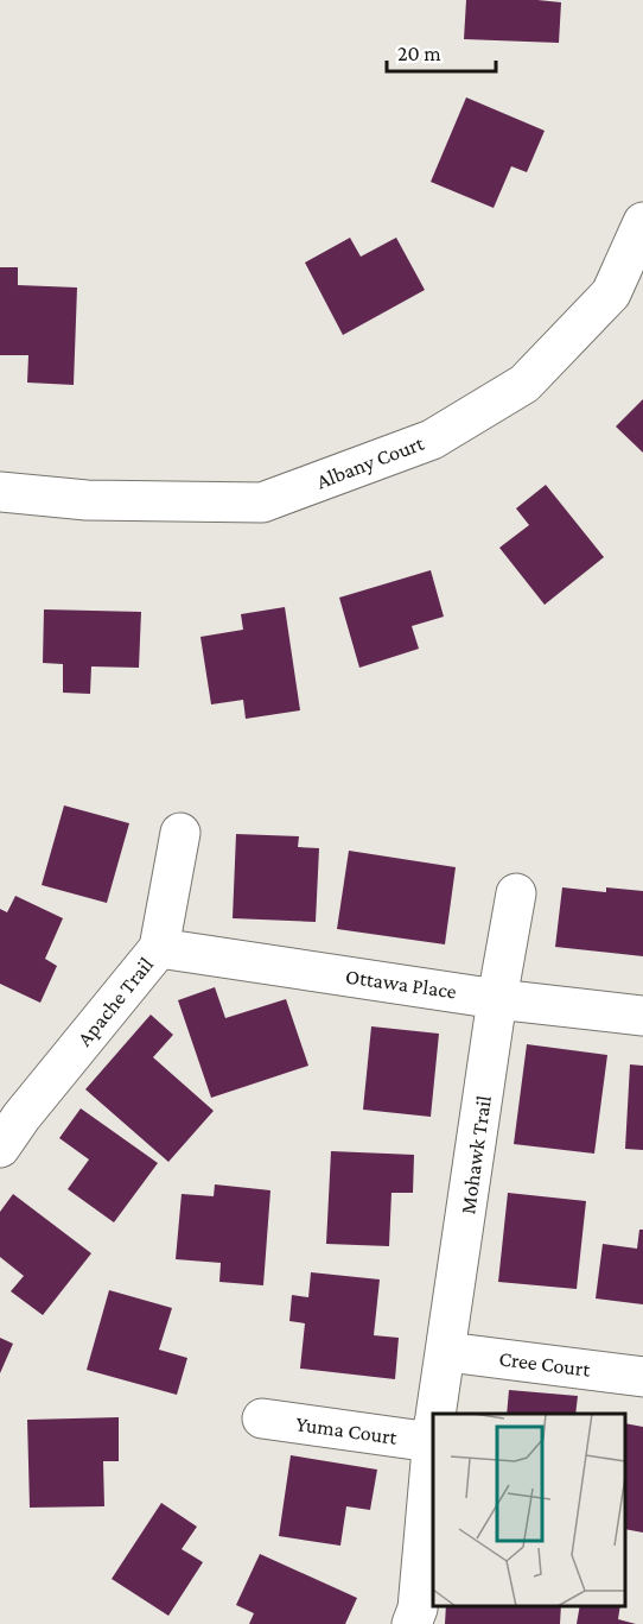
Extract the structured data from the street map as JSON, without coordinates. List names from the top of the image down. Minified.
{"streets":{"street":["Albany Court","Ottawa Place","Apache Trail","Mohawk Trail","Cree Court","Yuma Court"]},"crossings":[["Ottawa Place","Apache Trail"],["Ottawa Place","Mohawk Trail"],["Mohawk Trail","Cree Court"]],"scale_bar":"20 m"}
